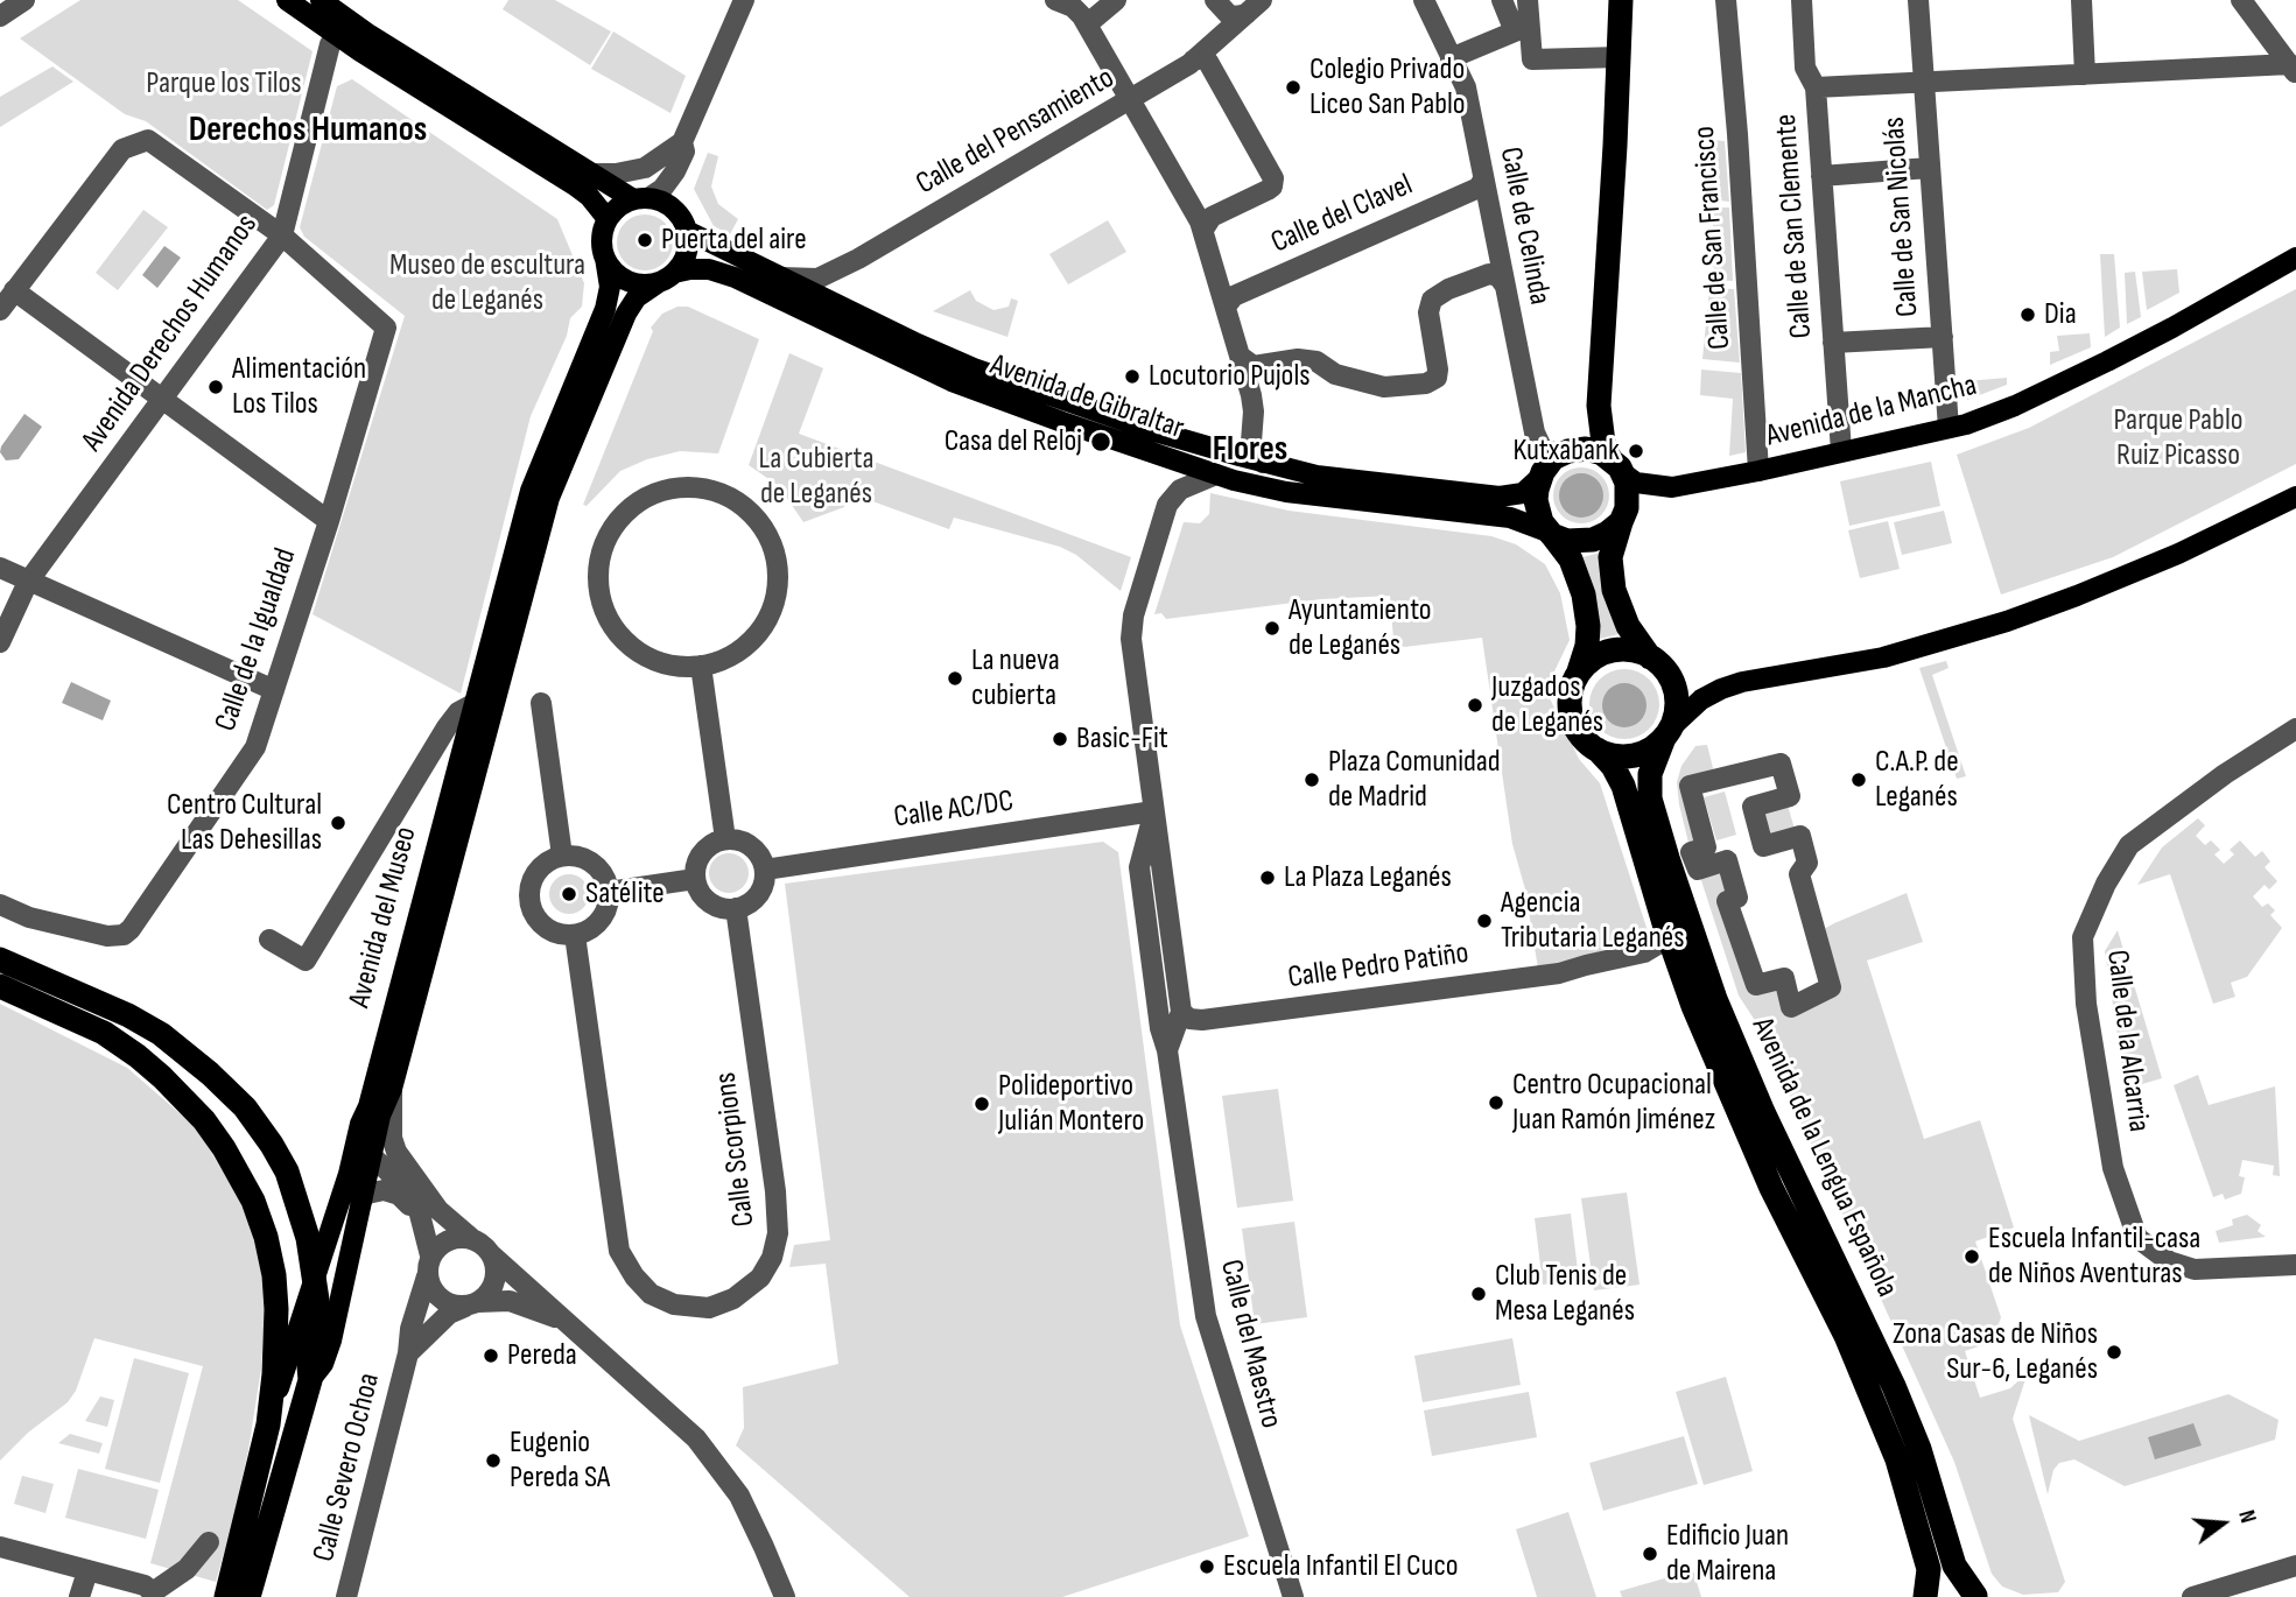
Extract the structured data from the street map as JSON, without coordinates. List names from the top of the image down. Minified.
{"streets":{"highway":["Avenida del Museo","Avenida de la Lengua Española"],"main road":["Avenida de Gibraltar","Avenida de la Mancha"],"street":["Calle del Pensamiento","Calle del Clavel","Calle de San Nicolás","Calle de Celinda","Calle de San Clemente","Calle de San Francisco","Avenida Derechos Humanos","Calle de la Igualdad","Calle AC/DC","Calle Pedro Patiño","Calle de la Alcarria","Calle Scorpions","Calle del Maestro","Calle Severo Ochoa"]},"crossings":[["Calle del Pensamiento","Avenida de Gibraltar"],["Calle del Clavel","Calle de Celinda"],["Calle de San Nicolás","Avenida de la Mancha"],["Calle de Celinda","Avenida de Gibraltar"],["Calle de Celinda","Avenida de la Mancha"],["Calle de San Clemente","Avenida de la Mancha"],["Calle de San Francisco","Avenida de la Mancha"],["Avenida Derechos Humanos","Calle de la Igualdad"],["Avenida de Gibraltar","Avenida de la Mancha"],["Avenida de Gibraltar","Avenida del Museo"],["Calle AC/DC","Calle Scorpions"],["Calle AC/DC","Calle del Maestro"],["Calle Pedro Patiño","Avenida de la Lengua Española"],["Calle Pedro Patiño","Calle del Maestro"]],"districts":["Derechos Humanos","Flores"],"parks":["Parque los Tilos","Museo de escultura de Leganés","Parque Pablo Ruiz Picasso","La Cubierta de Leganés"],"places":["Colegio Privado Liceo San Pablo","Puerta del aire","Dia","Locutorio Pujols","Alimentación Los Tilos","Casa del Reloj","Kutxabank","Ayuntamiento de Leganés","La nueva cubierta","Juzgados de Leganés","Basic-Fit","Plaza Comunidad de Madrid","C.A.P. de Leganés","Centro Cultural Las Dehesillas","La Plaza Leganés","Satélite","Agencia Tributaria Leganés","Centro Ocupacional Juan Ramón Jiménez","Polideportivo Julián Montero","Escuela Infantil-casa de Niños Aventuras","Club Tenis de Mesa Leganés","Zona Casas de Niños Sur-6, Leganés","Pereda","Eugenio Pereda SA","Edificio Juan de Mairena","Escuela Infantil El Cuco"],"north":"right"}
